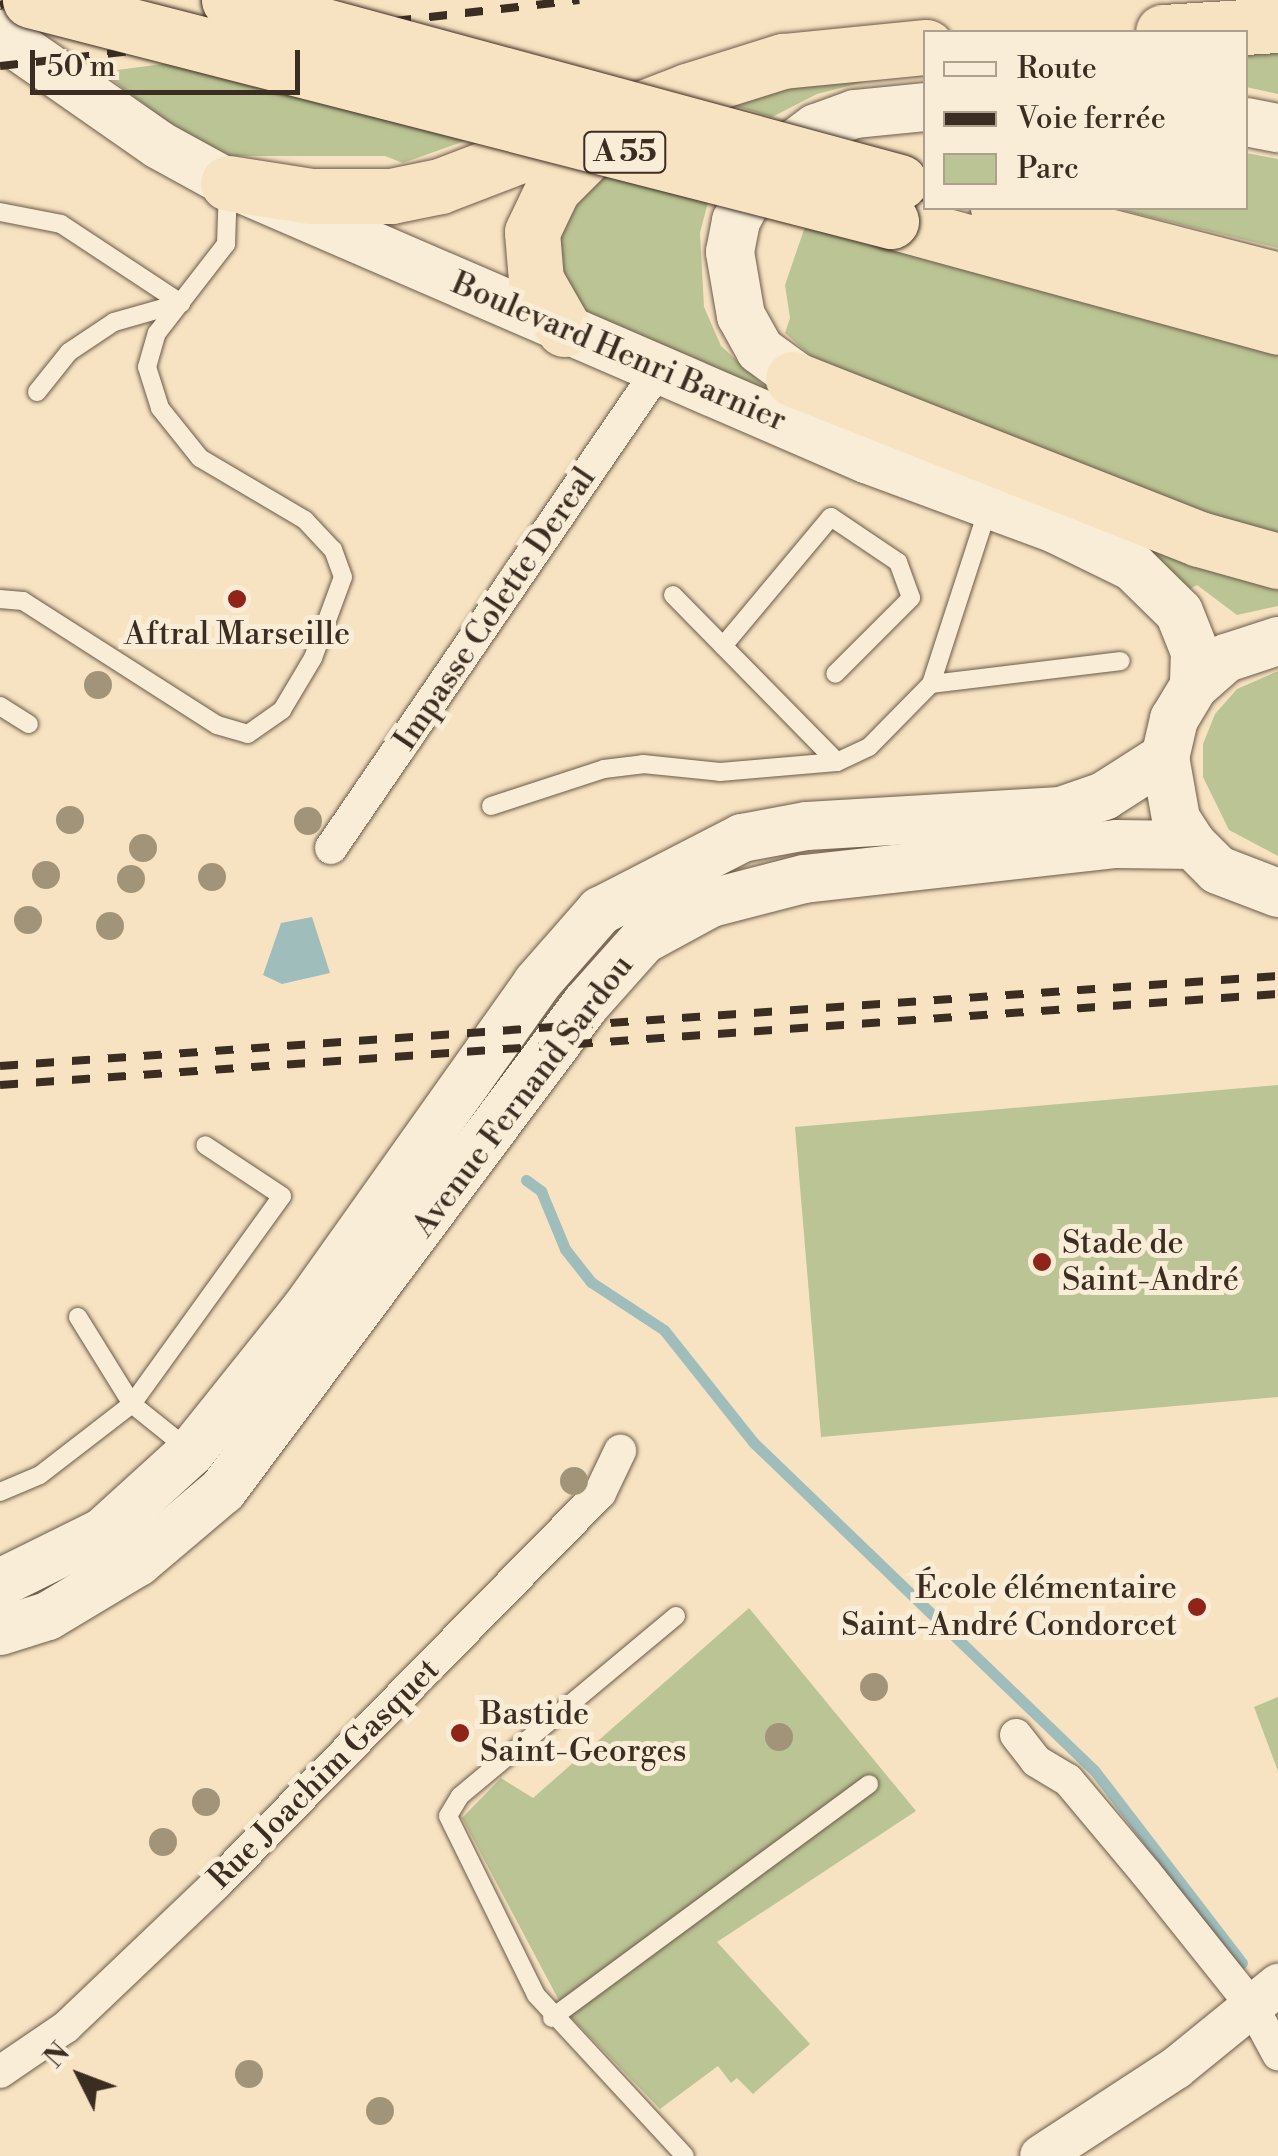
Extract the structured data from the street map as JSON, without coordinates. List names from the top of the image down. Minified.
{"streets":{"highway":["A 55"],"main road":["Boulevard Henri Barnier","Avenue Fernand Sardou"],"street":["Impasse Colette Dereal","Rue Joachim Gasquet"]},"crossings":[["Boulevard Henri Barnier","Impasse Colette Dereal"]],"places":["Aftral Marseille","Stade de Saint-André","École élémentaire Saint-André Condorcet","Bastide Saint-Georges"],"legend":["Route","Voie ferrée","Parc"],"scale_bar":"50 m","north":"top left"}
